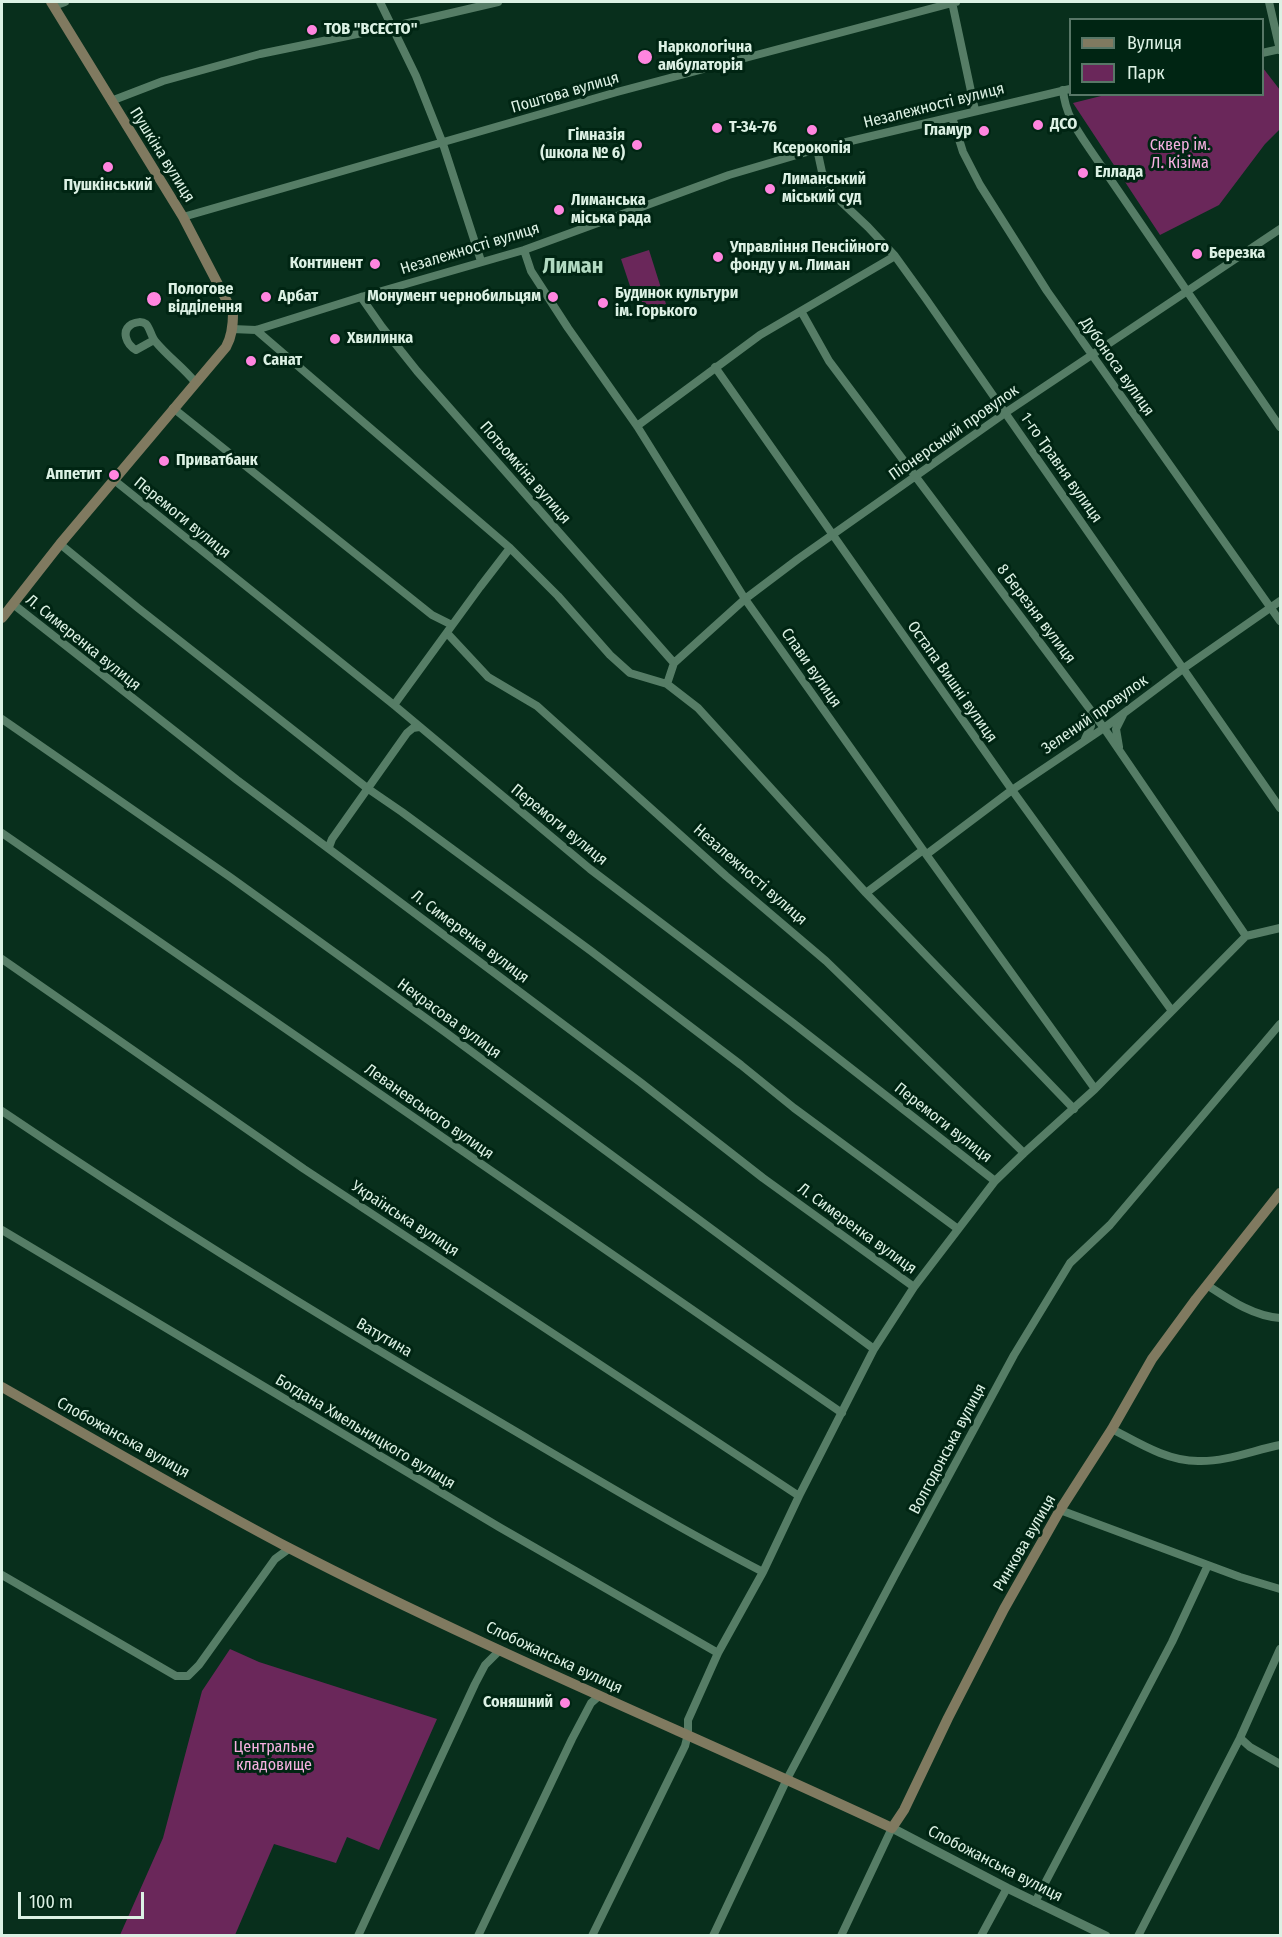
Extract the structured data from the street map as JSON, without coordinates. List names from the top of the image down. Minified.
{"streets":{"main road":["Пушкіна вулиця","Слобожанська вулиця","Ринкова вулиця"],"street":["Поштова вулиця","Незалежності вулиця","Дубоноса вулиця","Піонерський провулок","1-го Травня вулиця","Потьомкіна вулиця","Перемоги вулиця","8 Березня вулиця","Л. Симеренка вулиця","Слави вулиця","Остапа Вишні вулиця","Зелений провулок","Некрасова вулиця","Леваневського вулиця","Українська вулиця","Ватутина","Богдана Хмельницкого вулиця","Волгодонська вулиця"]},"crossings":[["Поштова вулиця","Пушкіна вулиця"],["Незалежності вулиця","Пушкіна вулиця"],["Незалежності вулиця","Дубоноса вулиця"],["Незалежності вулиця","1-го Травня вулиця"],["Незалежності вулиця","Потьомкіна вулиця"],["Незалежності вулиця","Слави вулиця"],["Дубоноса вулиця","Піонерський провулок"],["Дубоноса вулиця","Зелений провулок"],["Піонерський провулок","1-го Травня вулиця"],["Піонерський провулок","Потьомкіна вулиця"],["Піонерський провулок","8 Березня вулиця"],["Піонерський провулок","Слави вулиця"],["Піонерський провулок","Остапа Вишні вулиця"],["1-го Травня вулиця","Зелений провулок"],["8 Березня вулиця","Зелений провулок"],["Слави вулиця","Зелений провулок"],["Остапа Вишні вулиця","Зелений провулок"],["Слобожанська вулиця","Волгодонська вулиця"],["Слобожанська вулиця","Ринкова вулиця"]],"districts":["Лиман"],"parks":["Сквер ім. Л. Кізіма","Центральне кладовище"],"places":["ТОВ \"ВСЕСТО\"","Наркологічна амбулаторія","ДСО","Т-34-76","Ксерокопія","Гламур","Гімназія (школа № 6)","Пушкінський","Еллада","Лиманський міський суд","Лиманська міська рада","Березка","Управління Пенсійного фонду у м. Лиман","Континент","Арбат","Монумент чернобильцям","Пологове відділення","Будинок культури ім. Горького","Хвилинка","Санат","Приватбанк","Аппетит","Соняшний"],"legend":["Вулиця","Парк"],"scale_bar":"100 m"}
